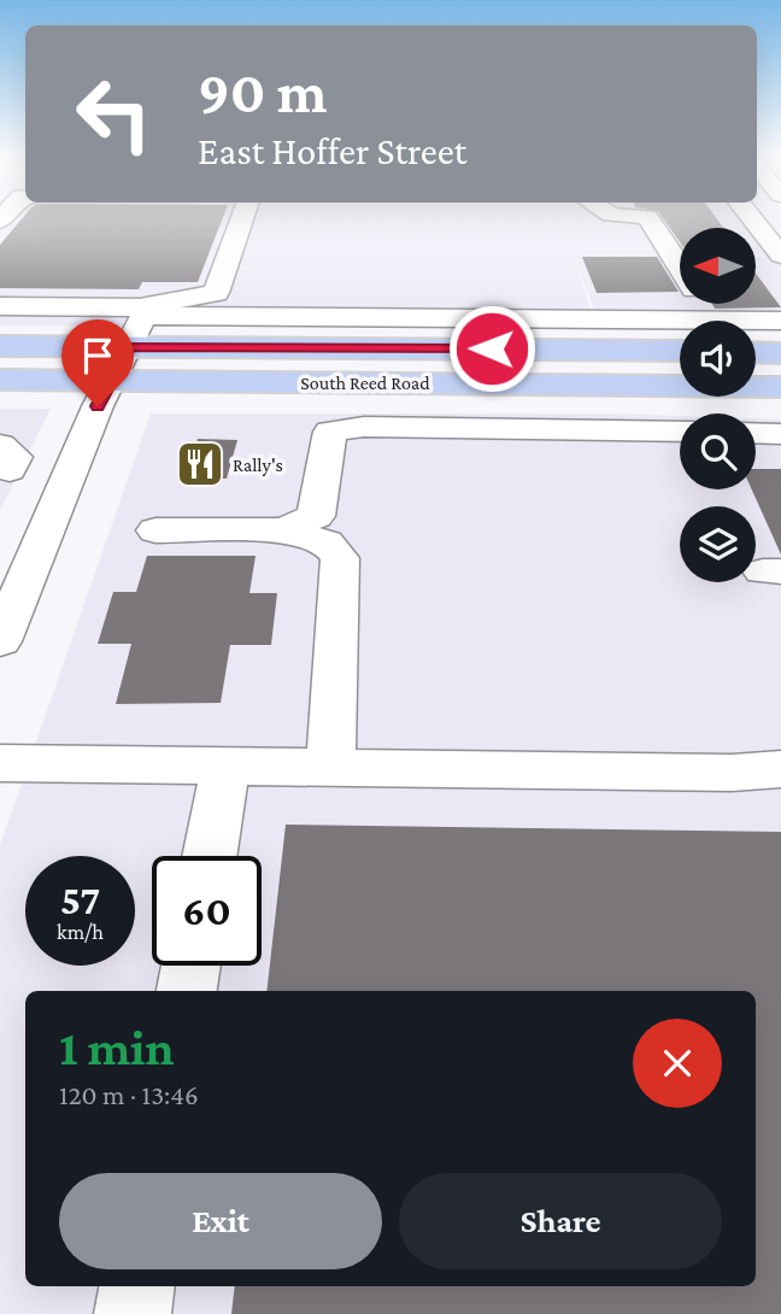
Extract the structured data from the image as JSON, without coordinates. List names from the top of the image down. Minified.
{"streets":{"main road":["South Reed Road"]},"places":{"restaurant":["Rally's"]},"north":"left","page":{"turn":["90 m","East Hoffer Street"],"speed":"57 km/h","limit":"60","heading":["1 min","120 m · 13:46"],"buttons":["Exit","Share"]}}
